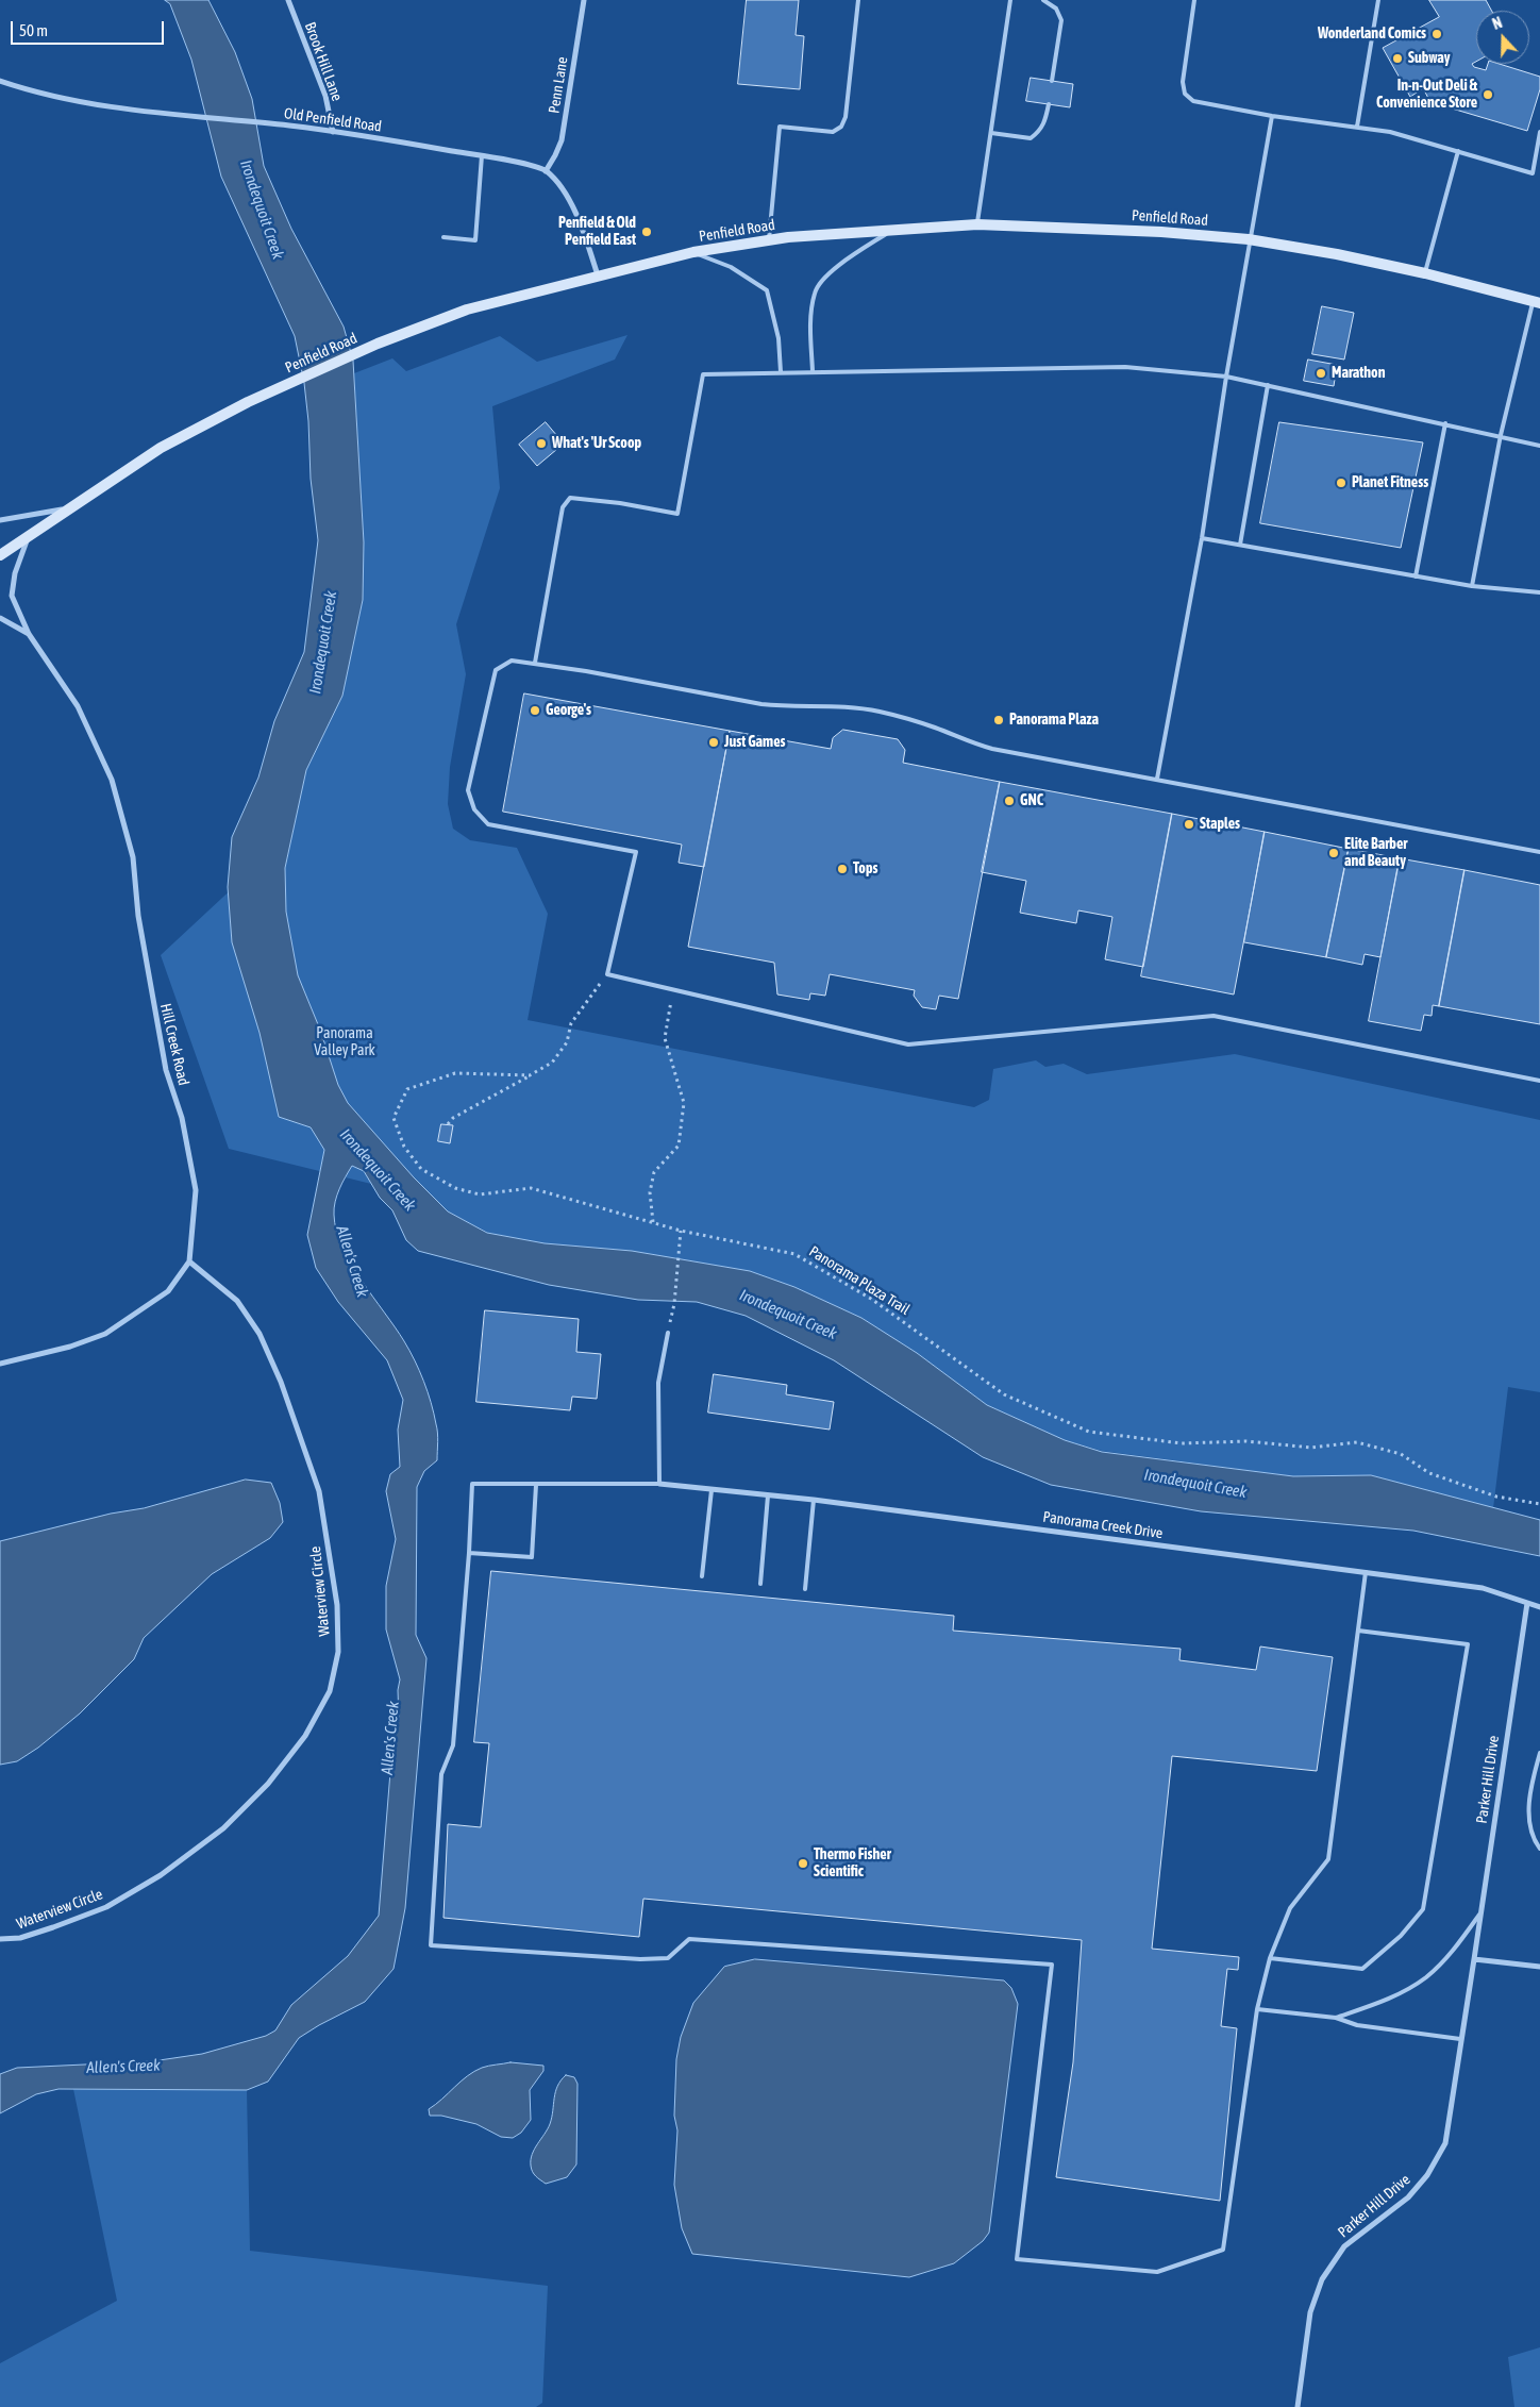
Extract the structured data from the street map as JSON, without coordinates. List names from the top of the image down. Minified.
{"streets":{"main road":["Penfield Road"],"street":["Brook Hill Lane","Penn Lane","Old Penfield Road","Hill Creek Road","Panorama Creek Drive","Waterview Circle","Parker Hill Drive"],"path":["Panorama Plaza Trail"]},"crossings":[["Brook Hill Lane","Old Penfield Road"],["Penn Lane","Old Penfield Road"],["Penfield Road","Hill Creek Road"],["Hill Creek Road","Waterview Circle"],["Panorama Creek Drive","Parker Hill Drive"]],"water":["Irondequoit Creek","Allen's Creek"],"parks":["Panorama Valley Park"],"places":["Wonderland Comics","Subway","In-n-Out Deli & Convenience Store","Penfield & Old Penfield East","Marathon","What's 'Ur Scoop","Planet Fitness","George's","Panorama Plaza","Just Games","GNC","Staples","Elite Barber and Beauty","Tops","Thermo Fisher Scientific"],"scale_bar":"50 m","north":"top"}
